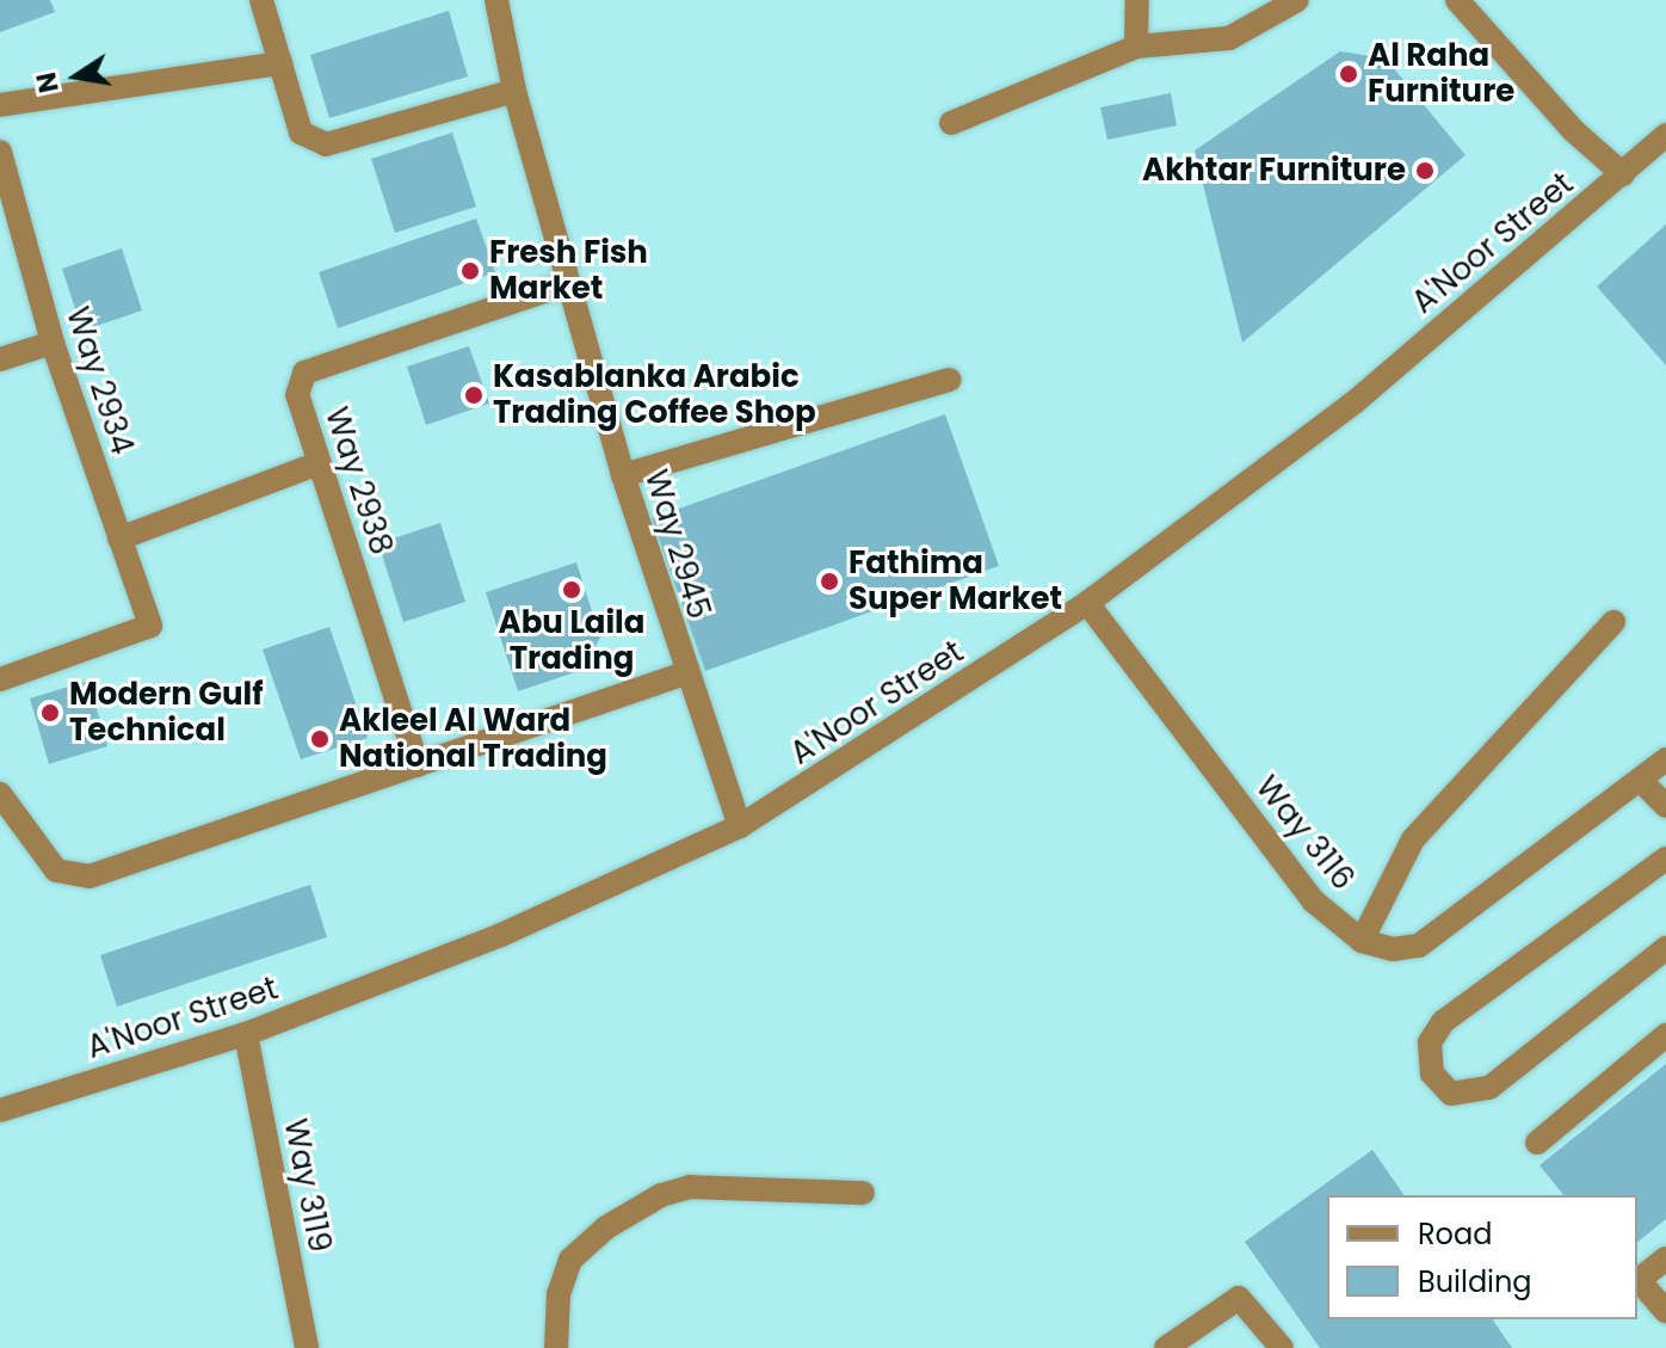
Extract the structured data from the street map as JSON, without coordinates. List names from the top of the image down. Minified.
{"streets":{"street":["A'Noor Street","Way 2934","Way 2938","Way 2945","Way 3116","Way 3119"]},"crossings":[["A'Noor Street","Way 2945"],["A'Noor Street","Way 3116"],["A'Noor Street","Way 3119"],["Way 2938","Way 2945"]],"places":["Al Raha Furniture","Akhtar Furniture","Fresh Fish Market","Kasablanka Arabic Trading Coffee Shop","Fathima Super Market","Abu Laila Trading","Modern Gulf Technical","Akleel Al Ward National Trading"],"legend":["Road","Building"],"north":"left"}
